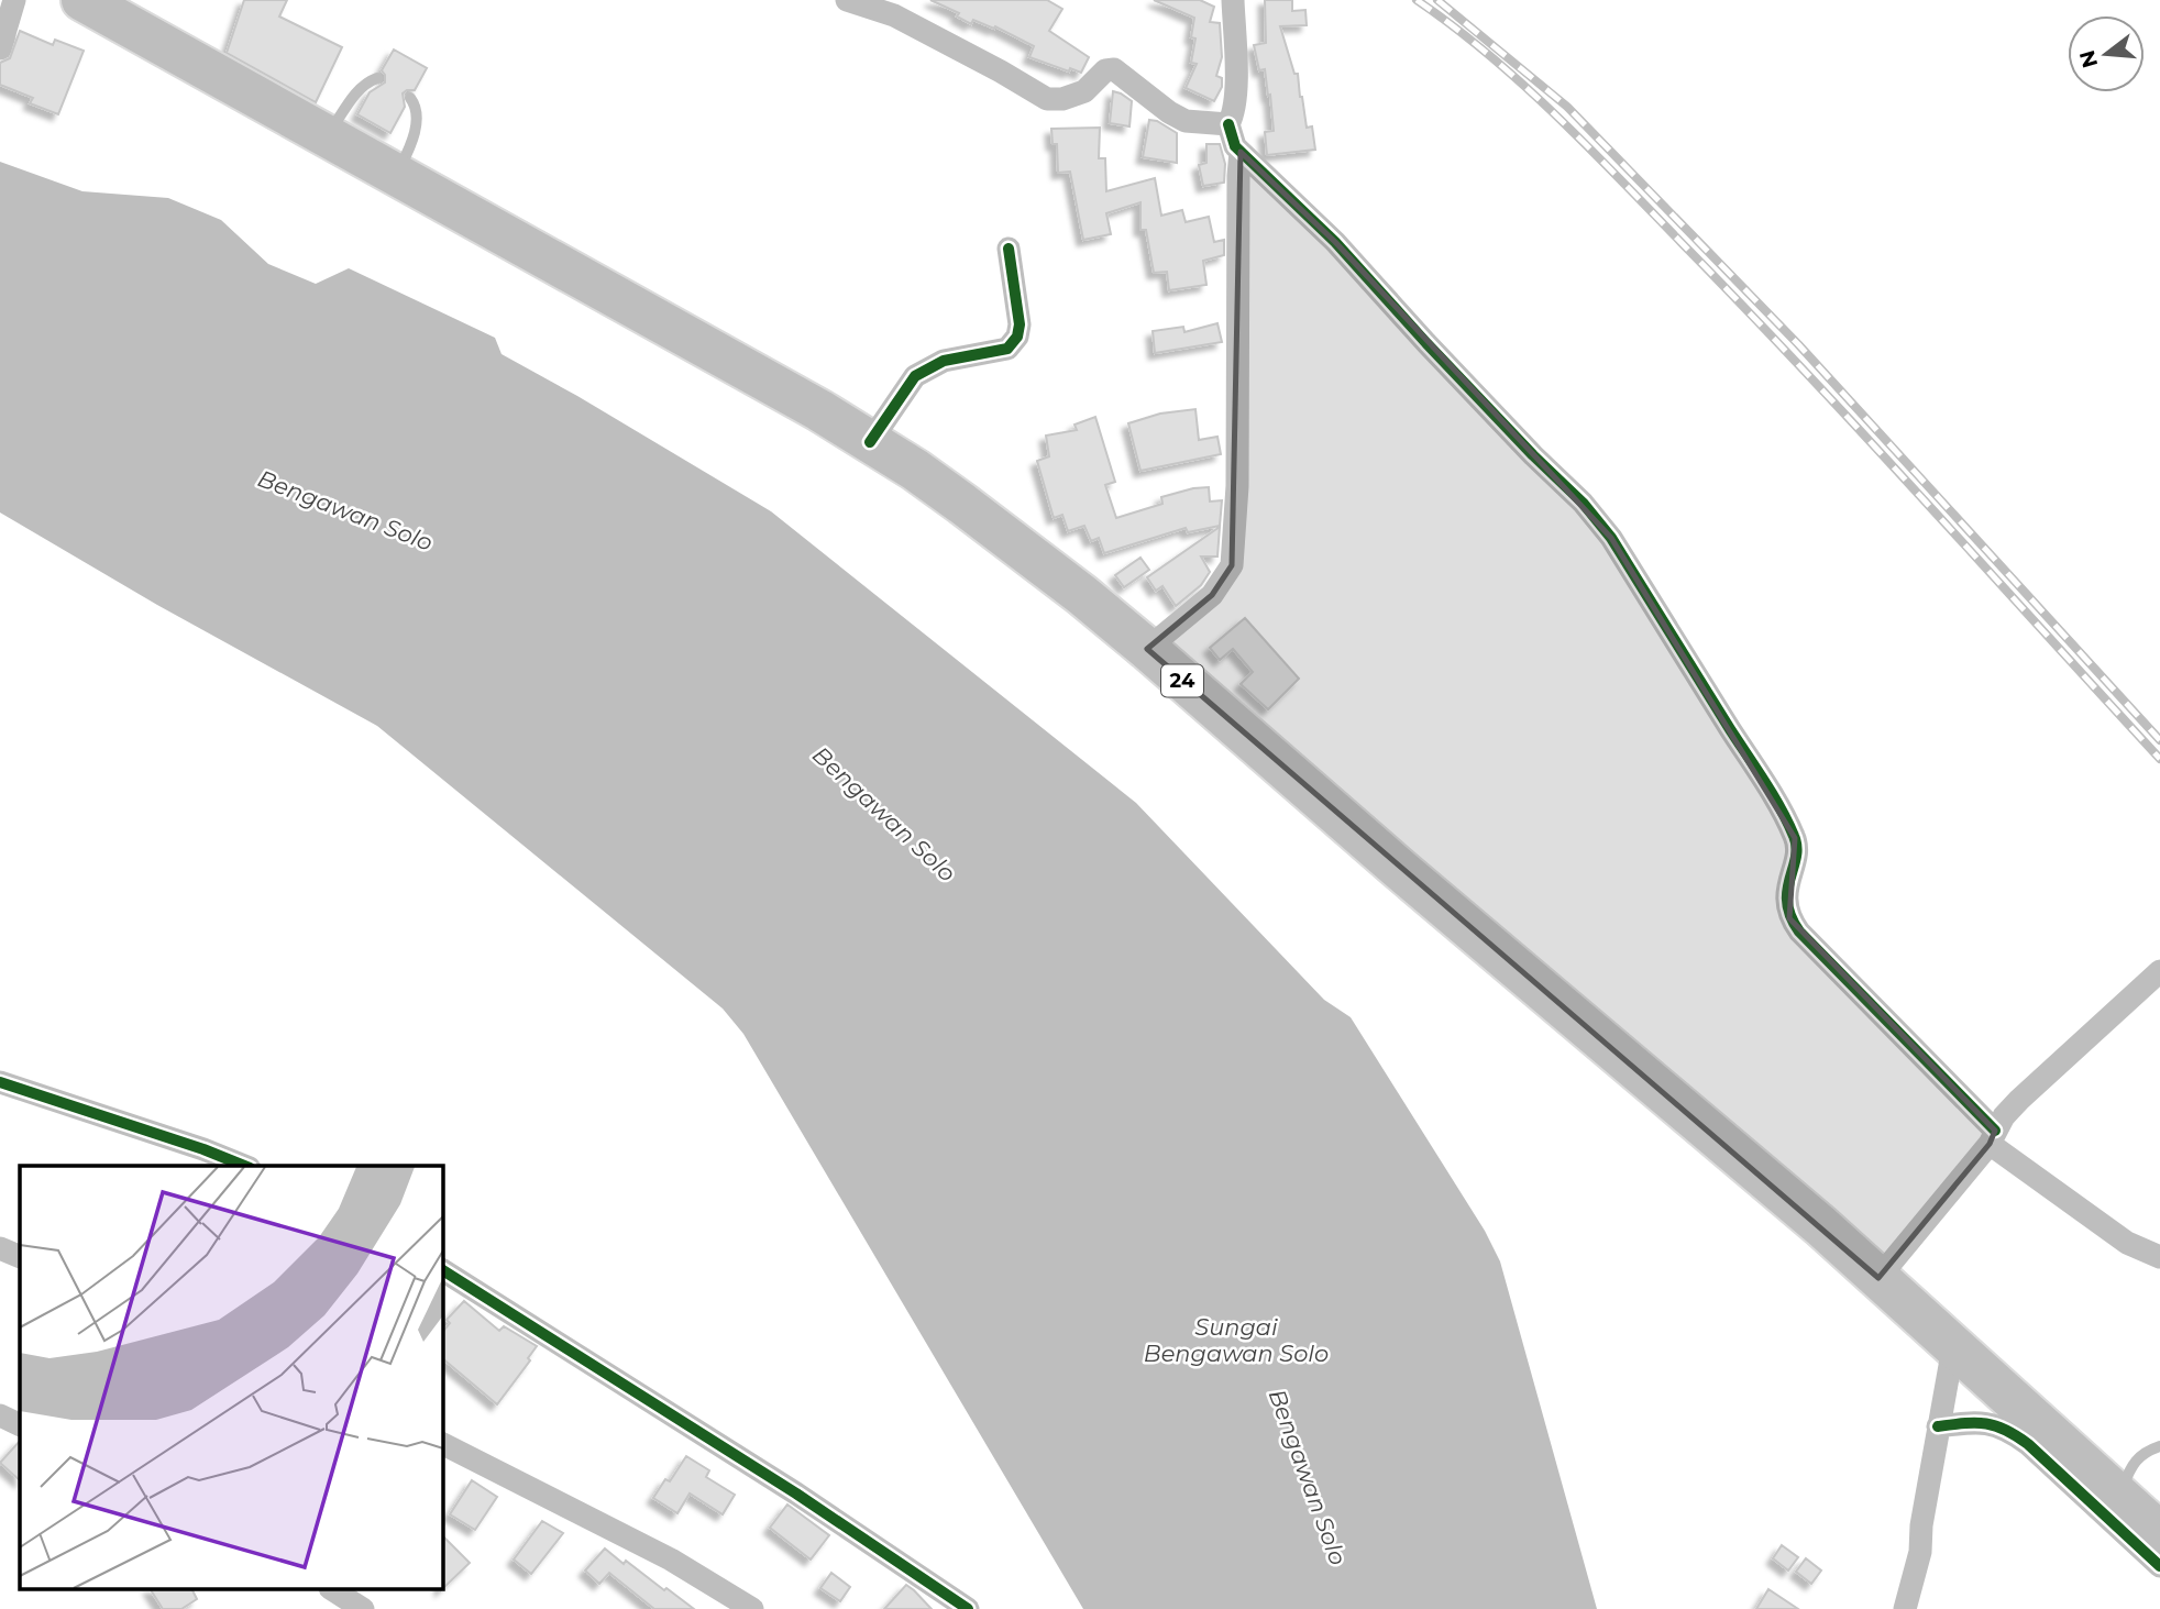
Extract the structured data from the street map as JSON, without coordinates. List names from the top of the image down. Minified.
{"streets":{"highway":["24"]},"water":["Bengawan Solo","Sungai Bengawan Solo"],"north":"left"}
